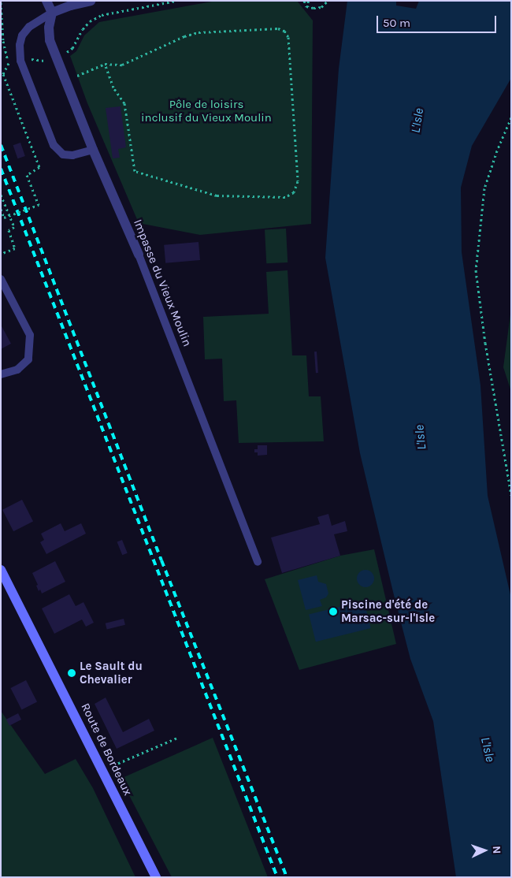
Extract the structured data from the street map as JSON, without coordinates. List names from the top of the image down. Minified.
{"streets":{"main road":["Route de Bordeaux"],"street":["Impasse du Vieux Moulin"]},"water":["L'Isle"],"parks":["Pôle de loisirs inclusif du Vieux Moulin"],"places":["Piscine d'été de Marsac-sur-l'Isle","Le Sault du Chevalier"],"scale_bar":"50 m","north":"right"}
